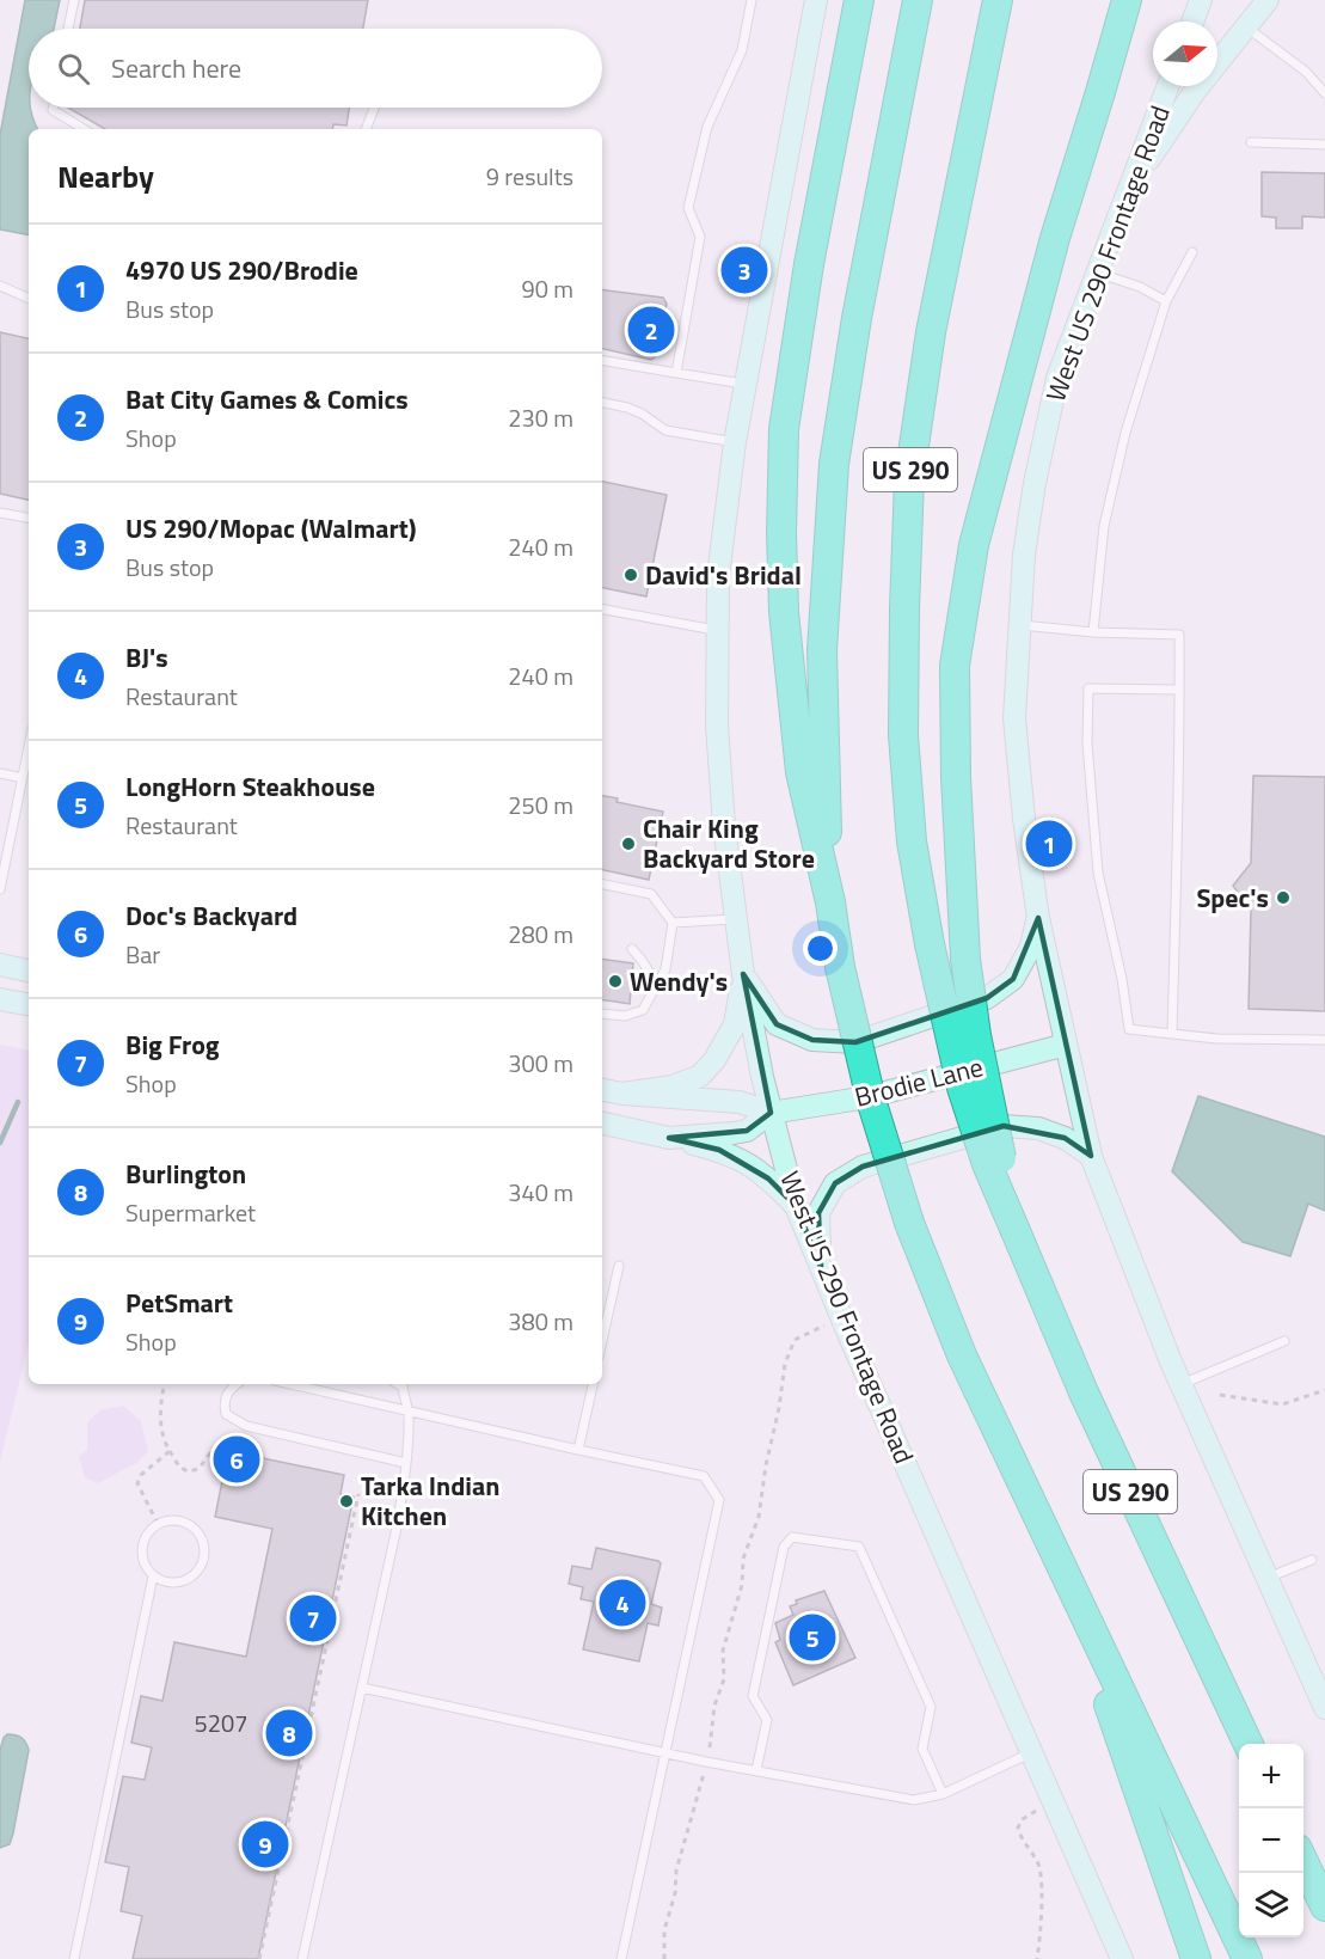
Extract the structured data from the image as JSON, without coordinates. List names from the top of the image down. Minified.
{"streets":{"highway":["US 290"],"main road":["West US 290 Frontage Road","Brodie Lane"]},"crossings":[["West US 290 Frontage Road","Brodie Lane"]],"places":["David's Bridal","Chair King Backyard Store","Spec's","Wendy's","Tarka Indian Kitchen"],"house_numbers":["5207"],"north":"right","page":{"search":"Search here","heading":["Nearby","9 results"],"list":[{"mark":"1","name":"4970 US 290/Brodie","note":"Bus stop","value":"90 m"},{"mark":"2","name":"Bat City Games & Comics","note":"Shop","value":"230 m"},{"mark":"3","name":"US 290/Mopac (Walmart)","note":"Bus stop","value":"240 m"},{"mark":"4","name":"BJ's","note":"Restaurant","value":"240 m"},{"mark":"5","name":"LongHorn Steakhouse","note":"Restaurant","value":"250 m"},{"mark":"6","name":"Doc's Backyard","note":"Bar","value":"280 m"},{"mark":"7","name":"Big Frog","note":"Shop","value":"300 m"},{"mark":"8","name":"Burlington","note":"Supermarket","value":"340 m"},{"mark":"9","name":"PetSmart","note":"Shop","value":"380 m"}],"pins":["3","2","1","6","4","7","5","8","9"],"map_buttons":["+","−"]}}
